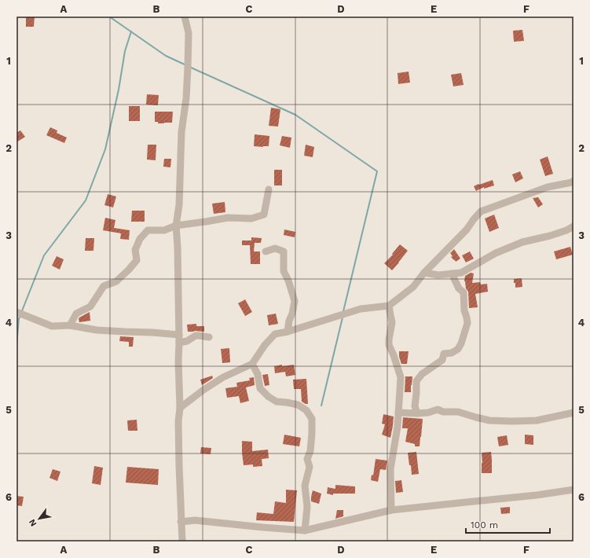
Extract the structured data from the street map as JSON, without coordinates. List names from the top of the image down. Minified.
{"scale_bar":"100 m","north":"bottom left","grid":{"columns":["A","B","C","D","E","F"],"rows":["1","2","3","4","5","6"]}}
